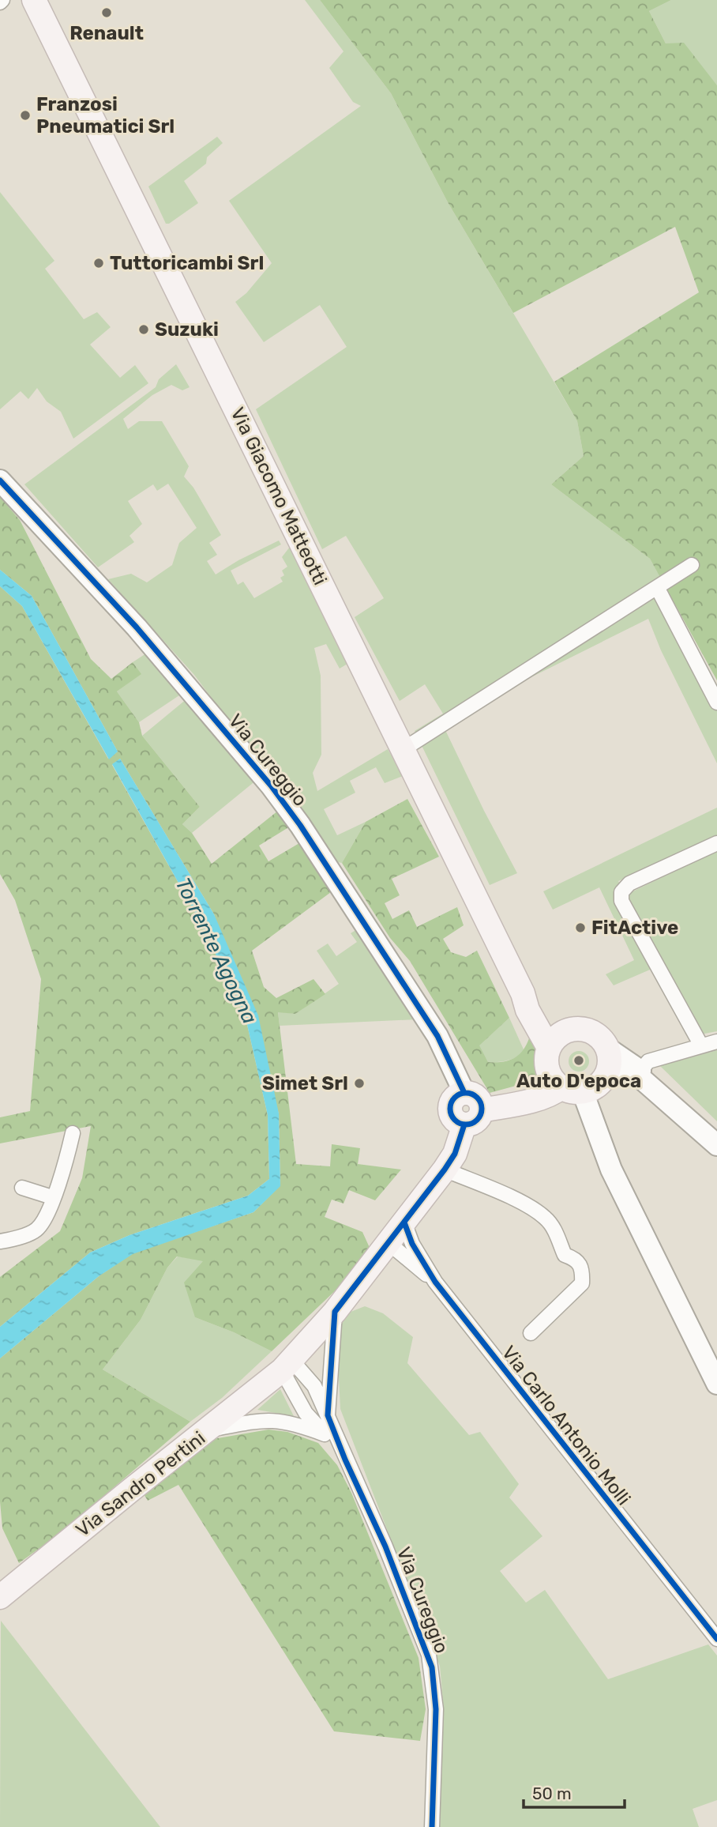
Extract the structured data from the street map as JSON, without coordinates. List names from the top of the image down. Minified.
{"streets":{"main road":["Via Giacomo Matteotti","Via Cureggio","Via Sandro Pertini"],"street":["Via Carlo Antonio Molli"]},"water":["Torrente Agogna"],"places":["Renault","Franzosi Pneumatici Srl","Tuttoricambi Srl","Suzuki","FitActive","Auto D'epoca","Simet Srl"],"scale_bar":"50 m"}
